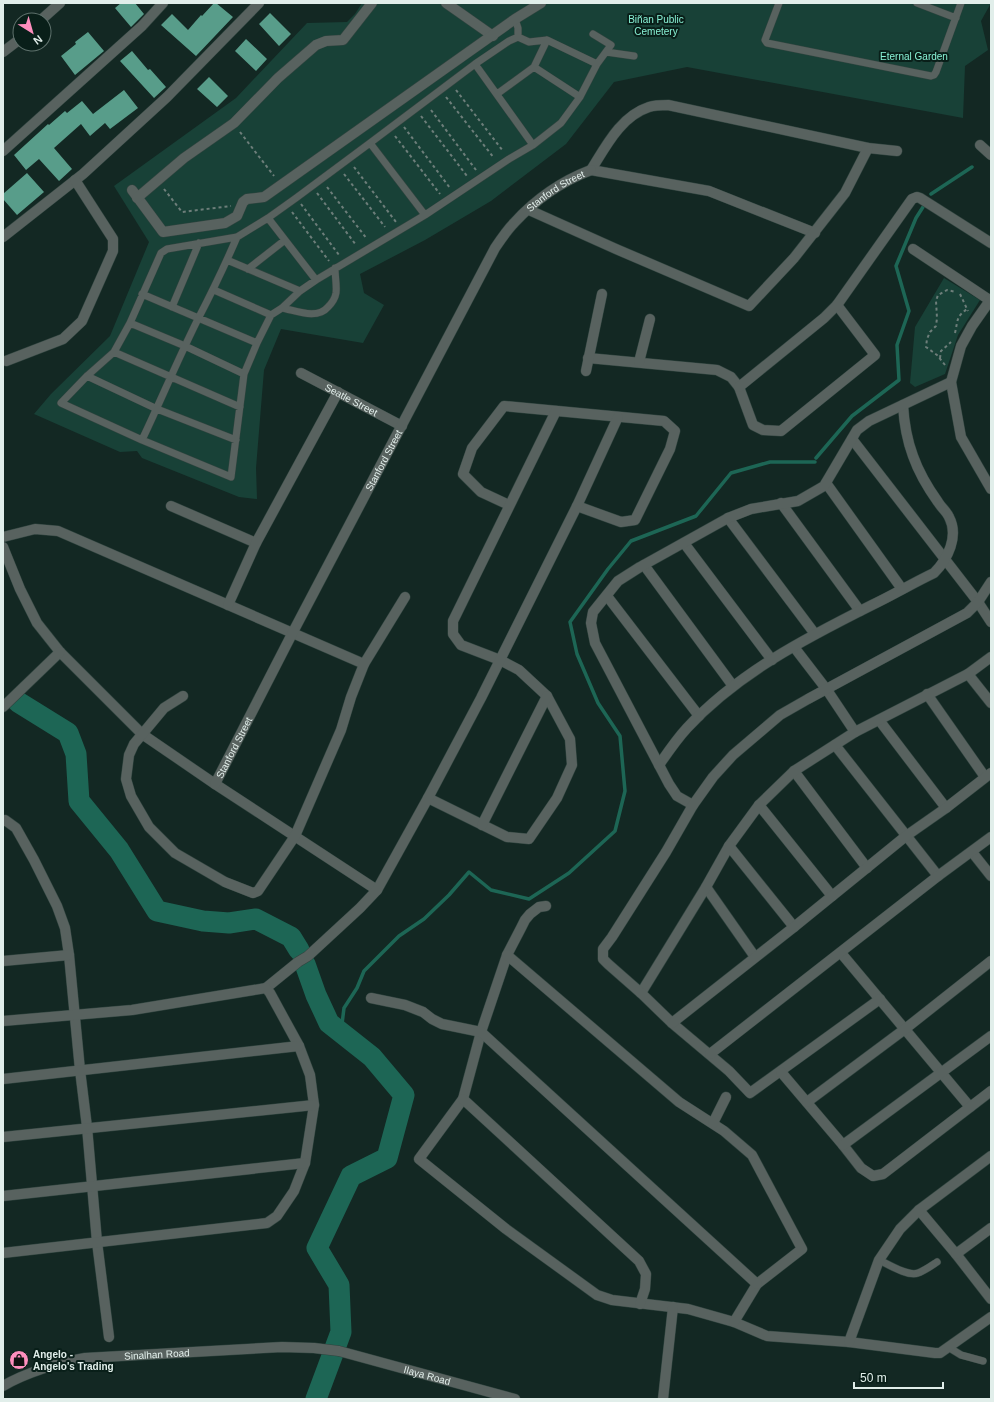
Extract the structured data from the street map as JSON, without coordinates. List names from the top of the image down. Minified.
{"streets":{"street":["Stanford Street","Seatle Street","Sinalhan Road","Ilaya Road"]},"crossings":[["Stanford Street","Seatle Street"],["Sinalhan Road","Ilaya Road"]],"parks":["Biñan Public Cemetery","Eternal Garden"],"places":{"shop":["Angelo - Angelo's Trading"]},"scale_bar":"50 m","north":"bottom right"}
